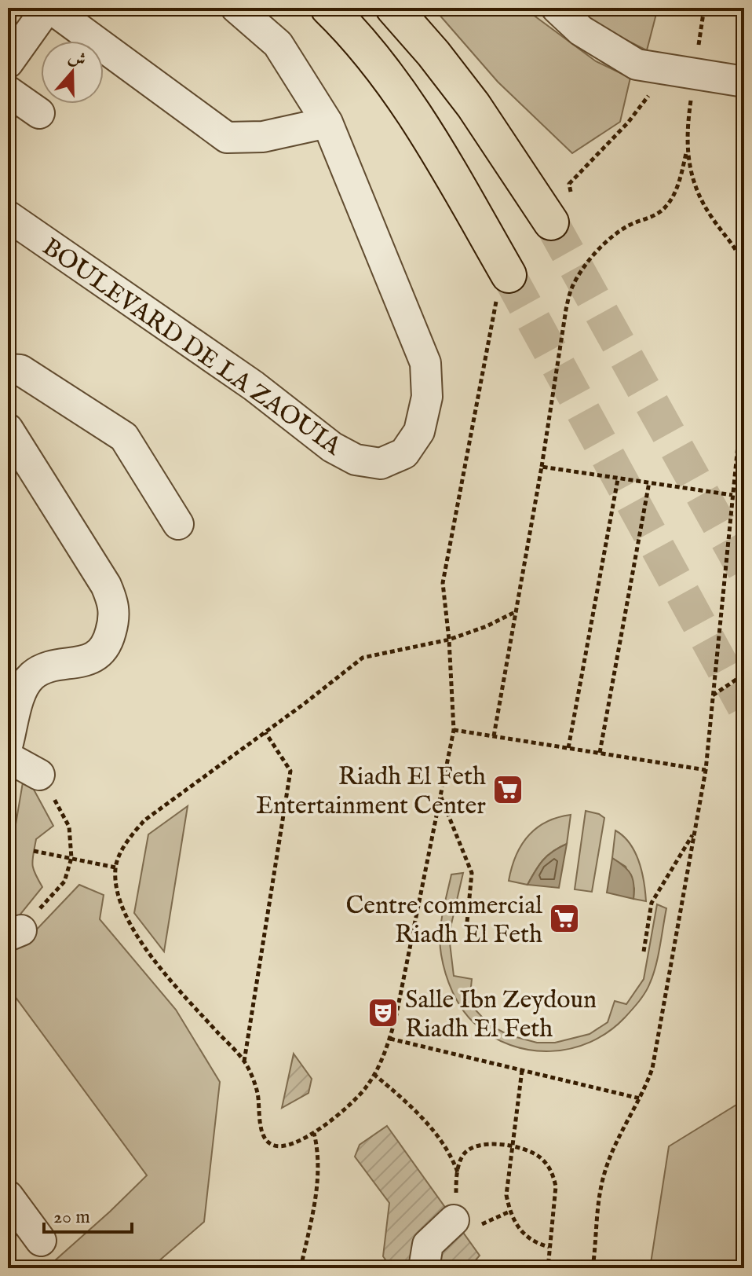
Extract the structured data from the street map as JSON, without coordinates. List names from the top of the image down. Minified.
{"streets":{"street":["BOULEVARD DE LA ZAOUIA"]},"places":{"supermarket":["Riadh El Feth Entertainment Center","Centre commercial Riadh El Feth"],"theatre":["Salle Ibn Zeydoun Riadh El Feth"]},"scale_bar":"20 m","north":"top"}
